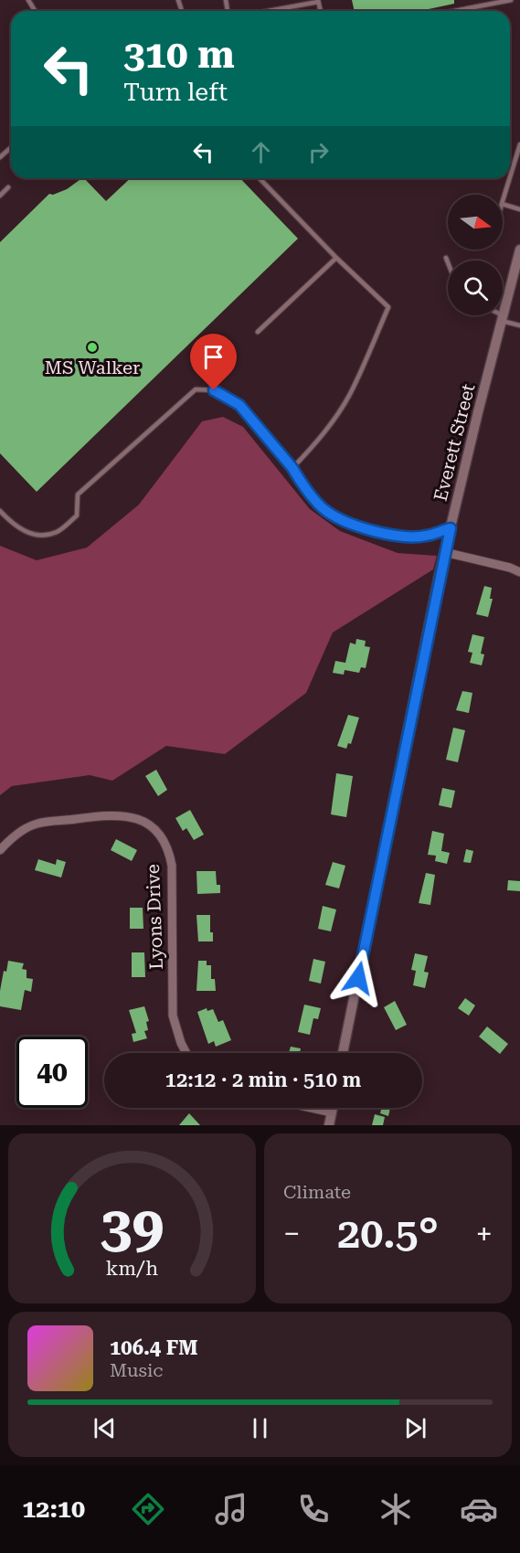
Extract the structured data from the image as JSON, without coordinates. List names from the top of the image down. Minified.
{"streets":{"street":["Everett Street","Lyons Drive"]},"places":["MS Walker"],"north":"right","page":{"turn":["310 m","Turn left"],"limit":"40","trip":"12:12 · 2 min · 510 m","tile":"Climate","heat":["−","20.5°","+"],"song":["106.4 FM","Music"],"tabs":"12:10","gauge":["39","km/h"]}}
